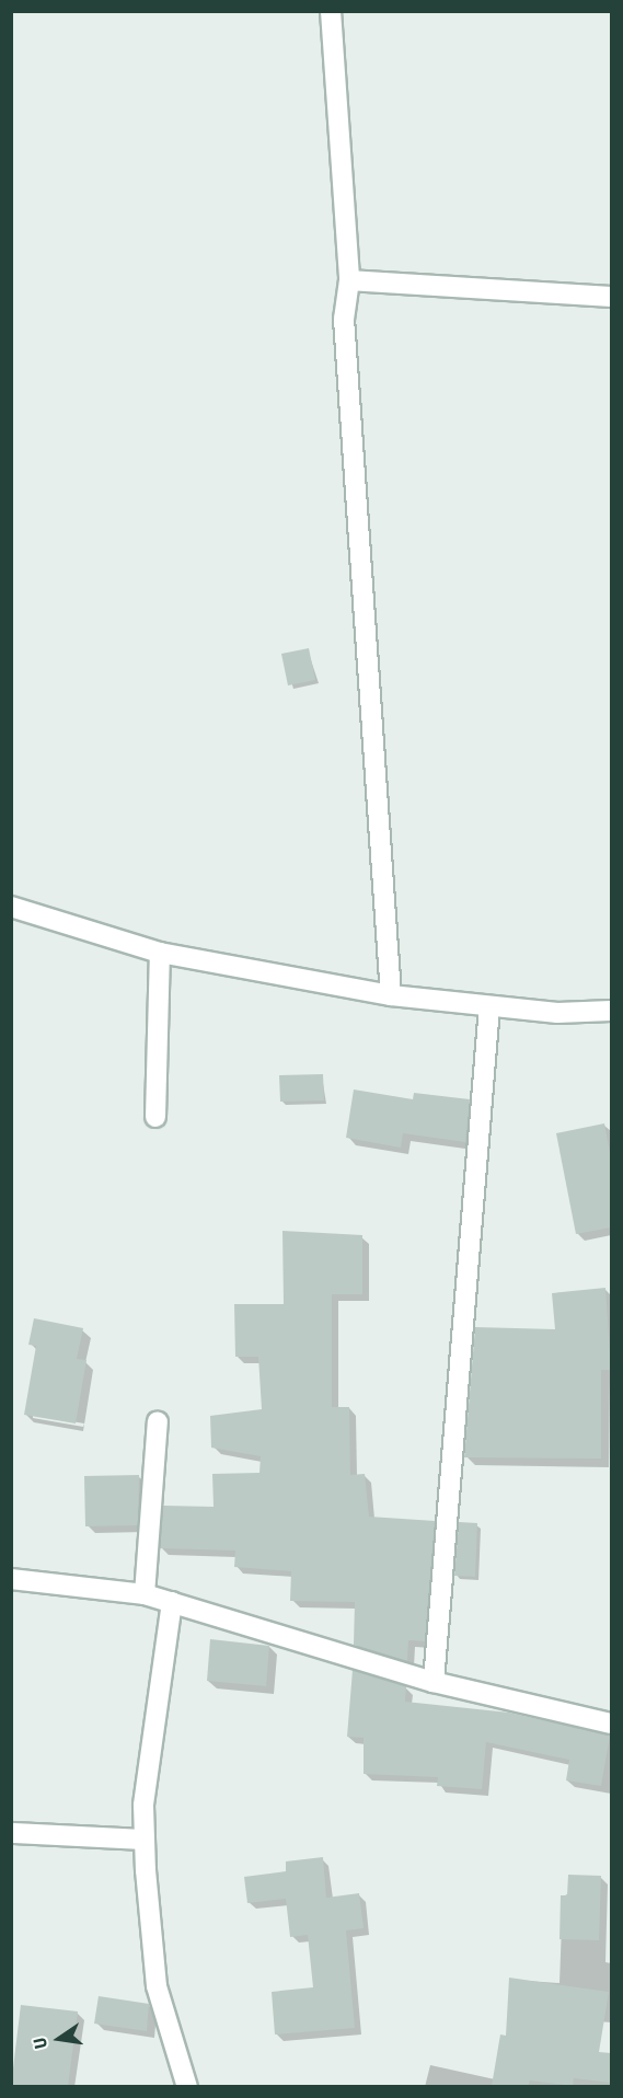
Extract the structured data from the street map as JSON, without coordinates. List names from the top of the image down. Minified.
{"north":"left"}
